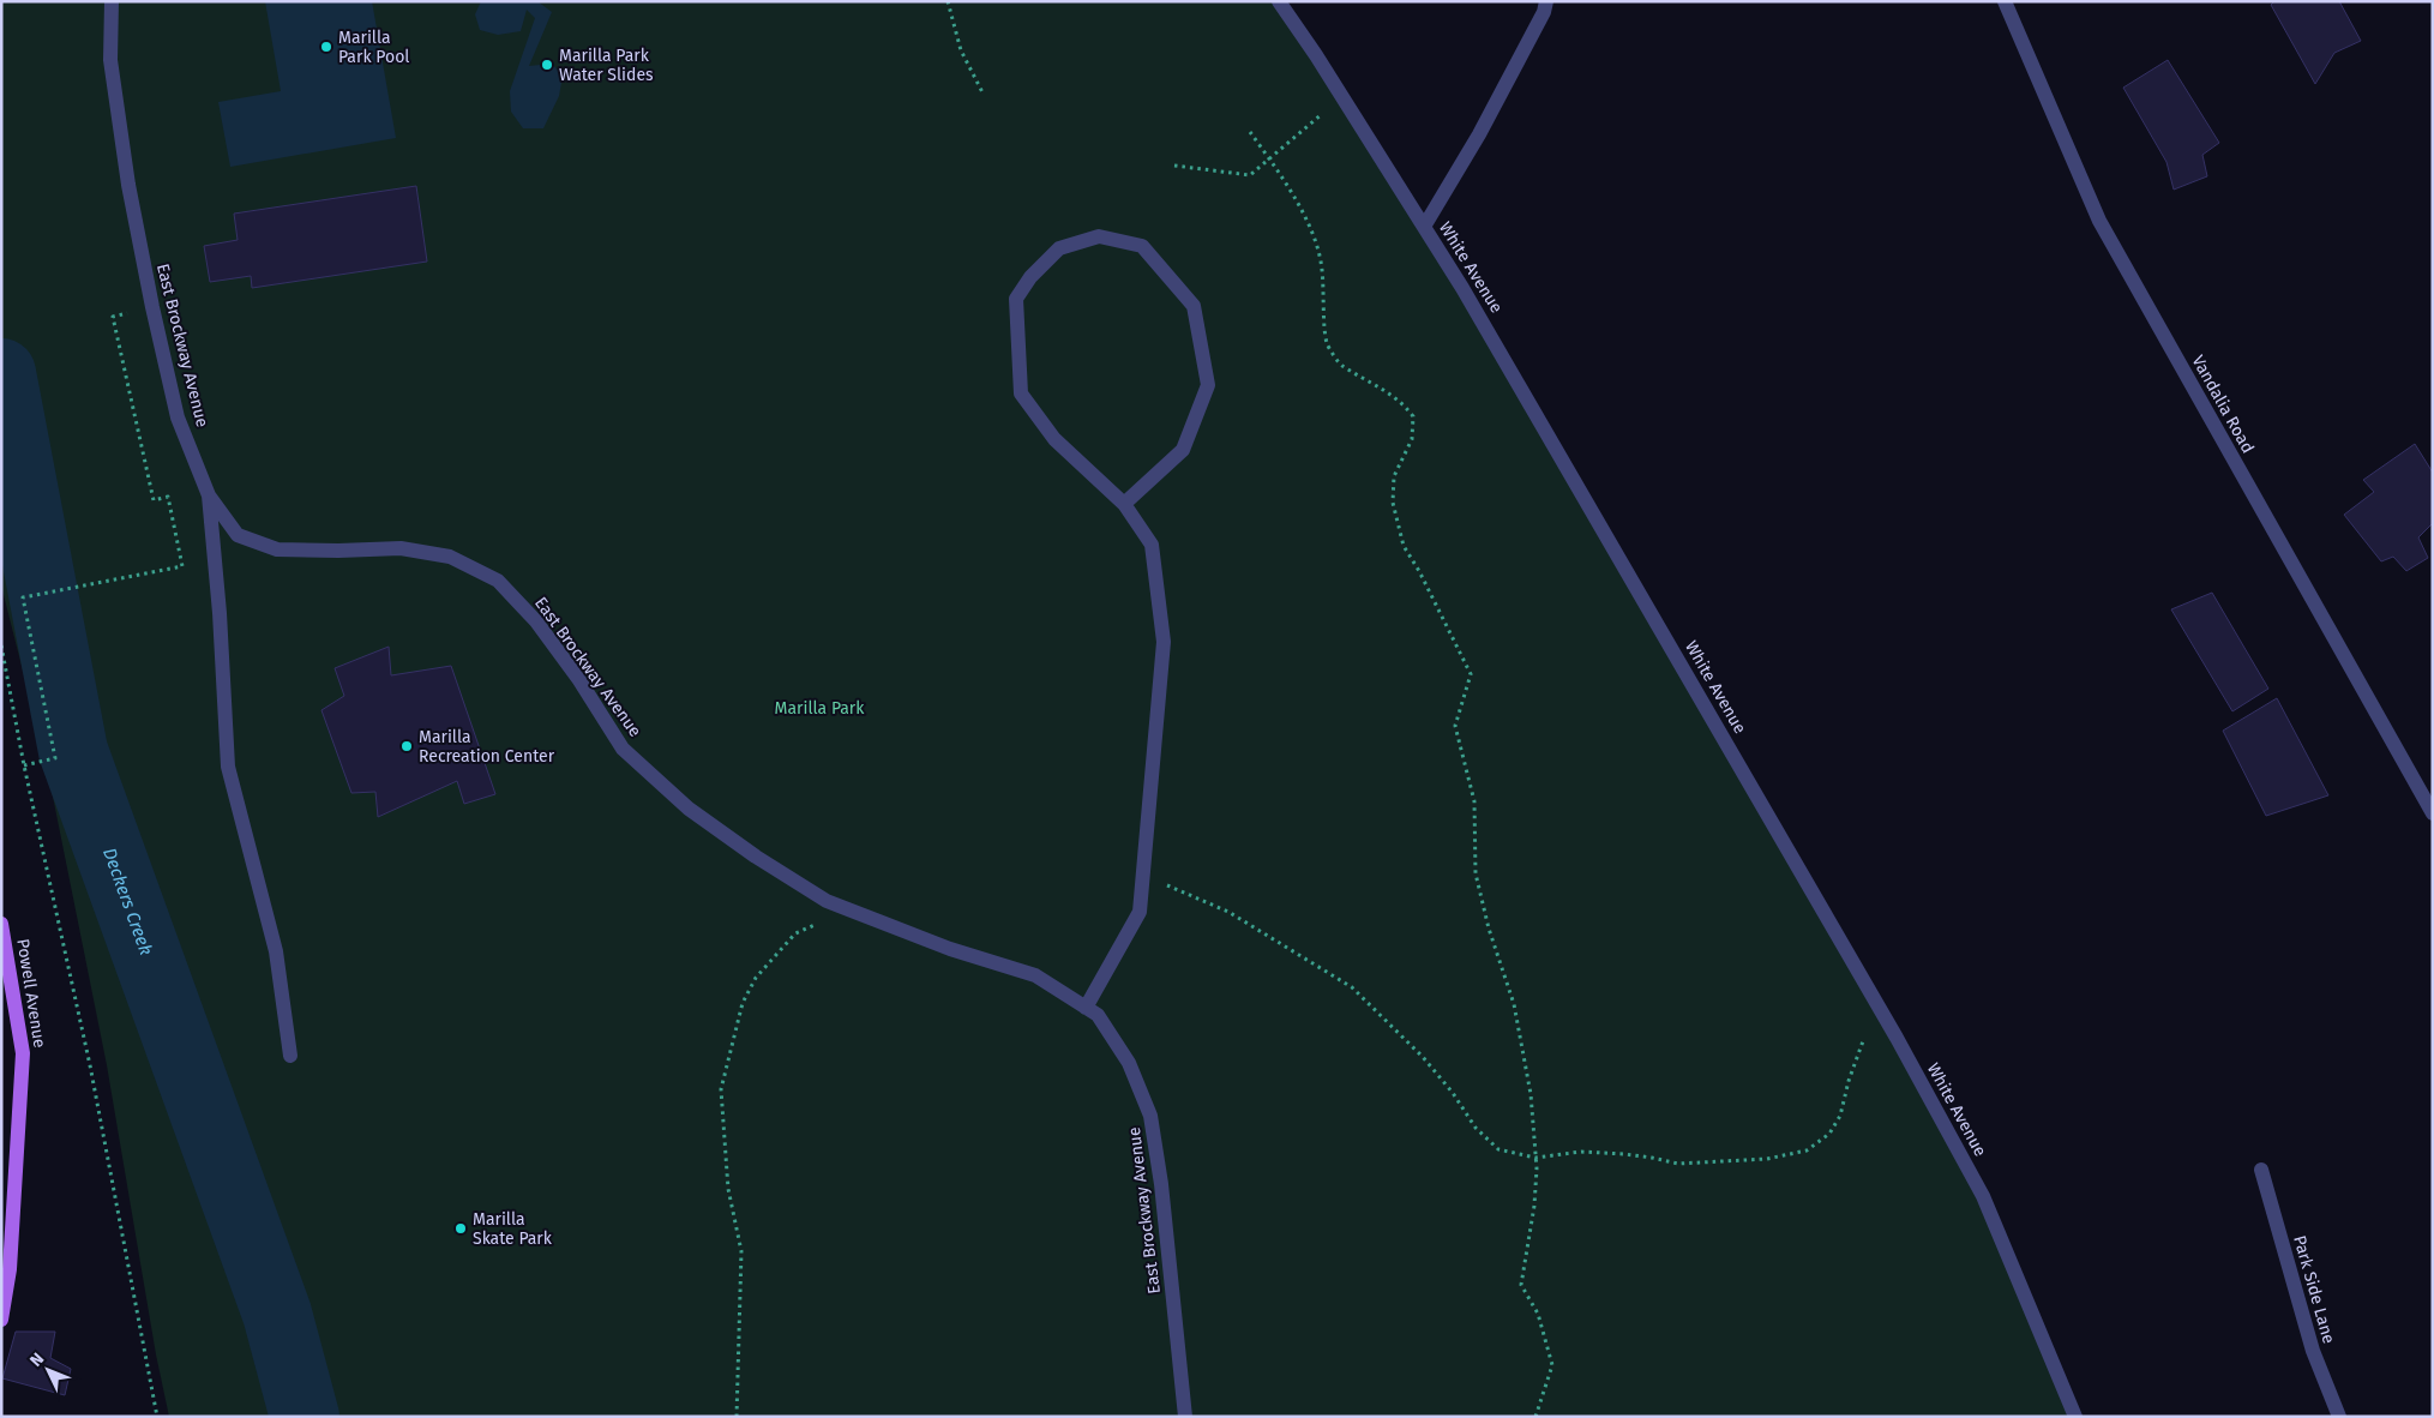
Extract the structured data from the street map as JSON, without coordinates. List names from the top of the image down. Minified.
{"streets":{"main road":["Powell Avenue"],"street":["White Avenue","East Brockway Avenue","Vandalia Road","Park Side Lane"]},"water":["Deckers Creek"],"parks":["Marilla Park"],"places":["Marilla Park Pool","Marilla Park Water Slides","Marilla Recreation Center","Marilla Skate Park"],"north":"top left"}
